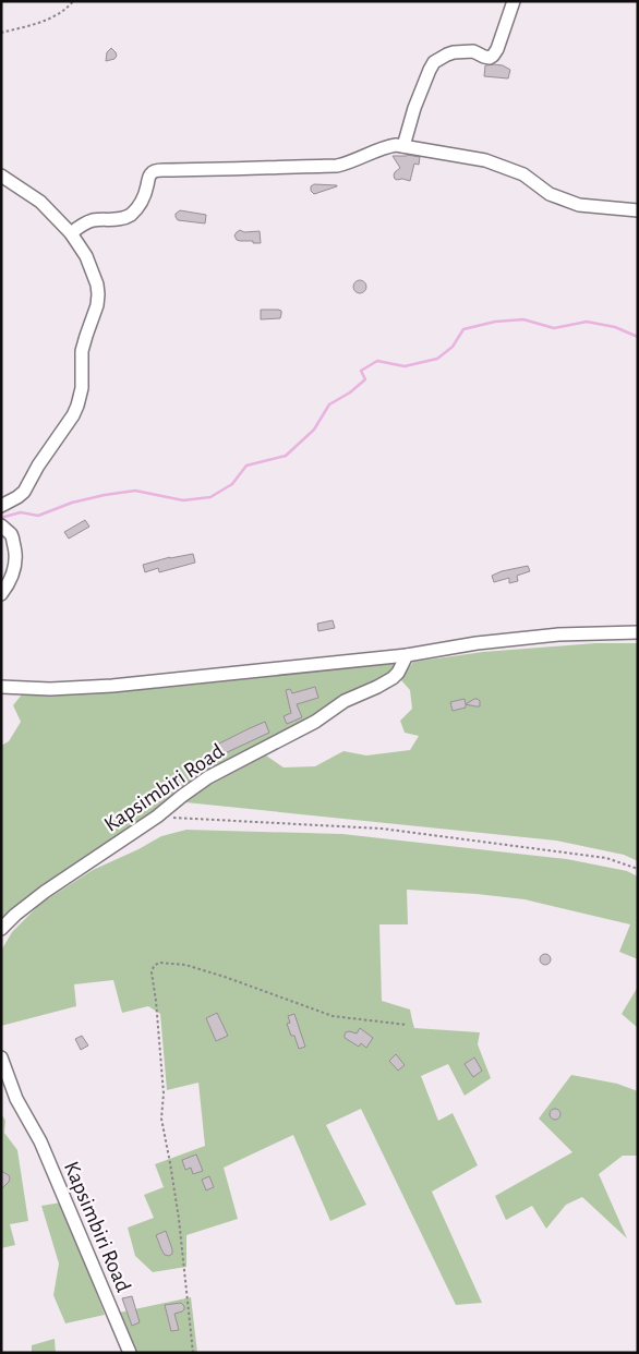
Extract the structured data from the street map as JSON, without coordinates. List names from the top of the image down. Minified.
{"streets":{"street":["Kapsimbiri Road"]}}
